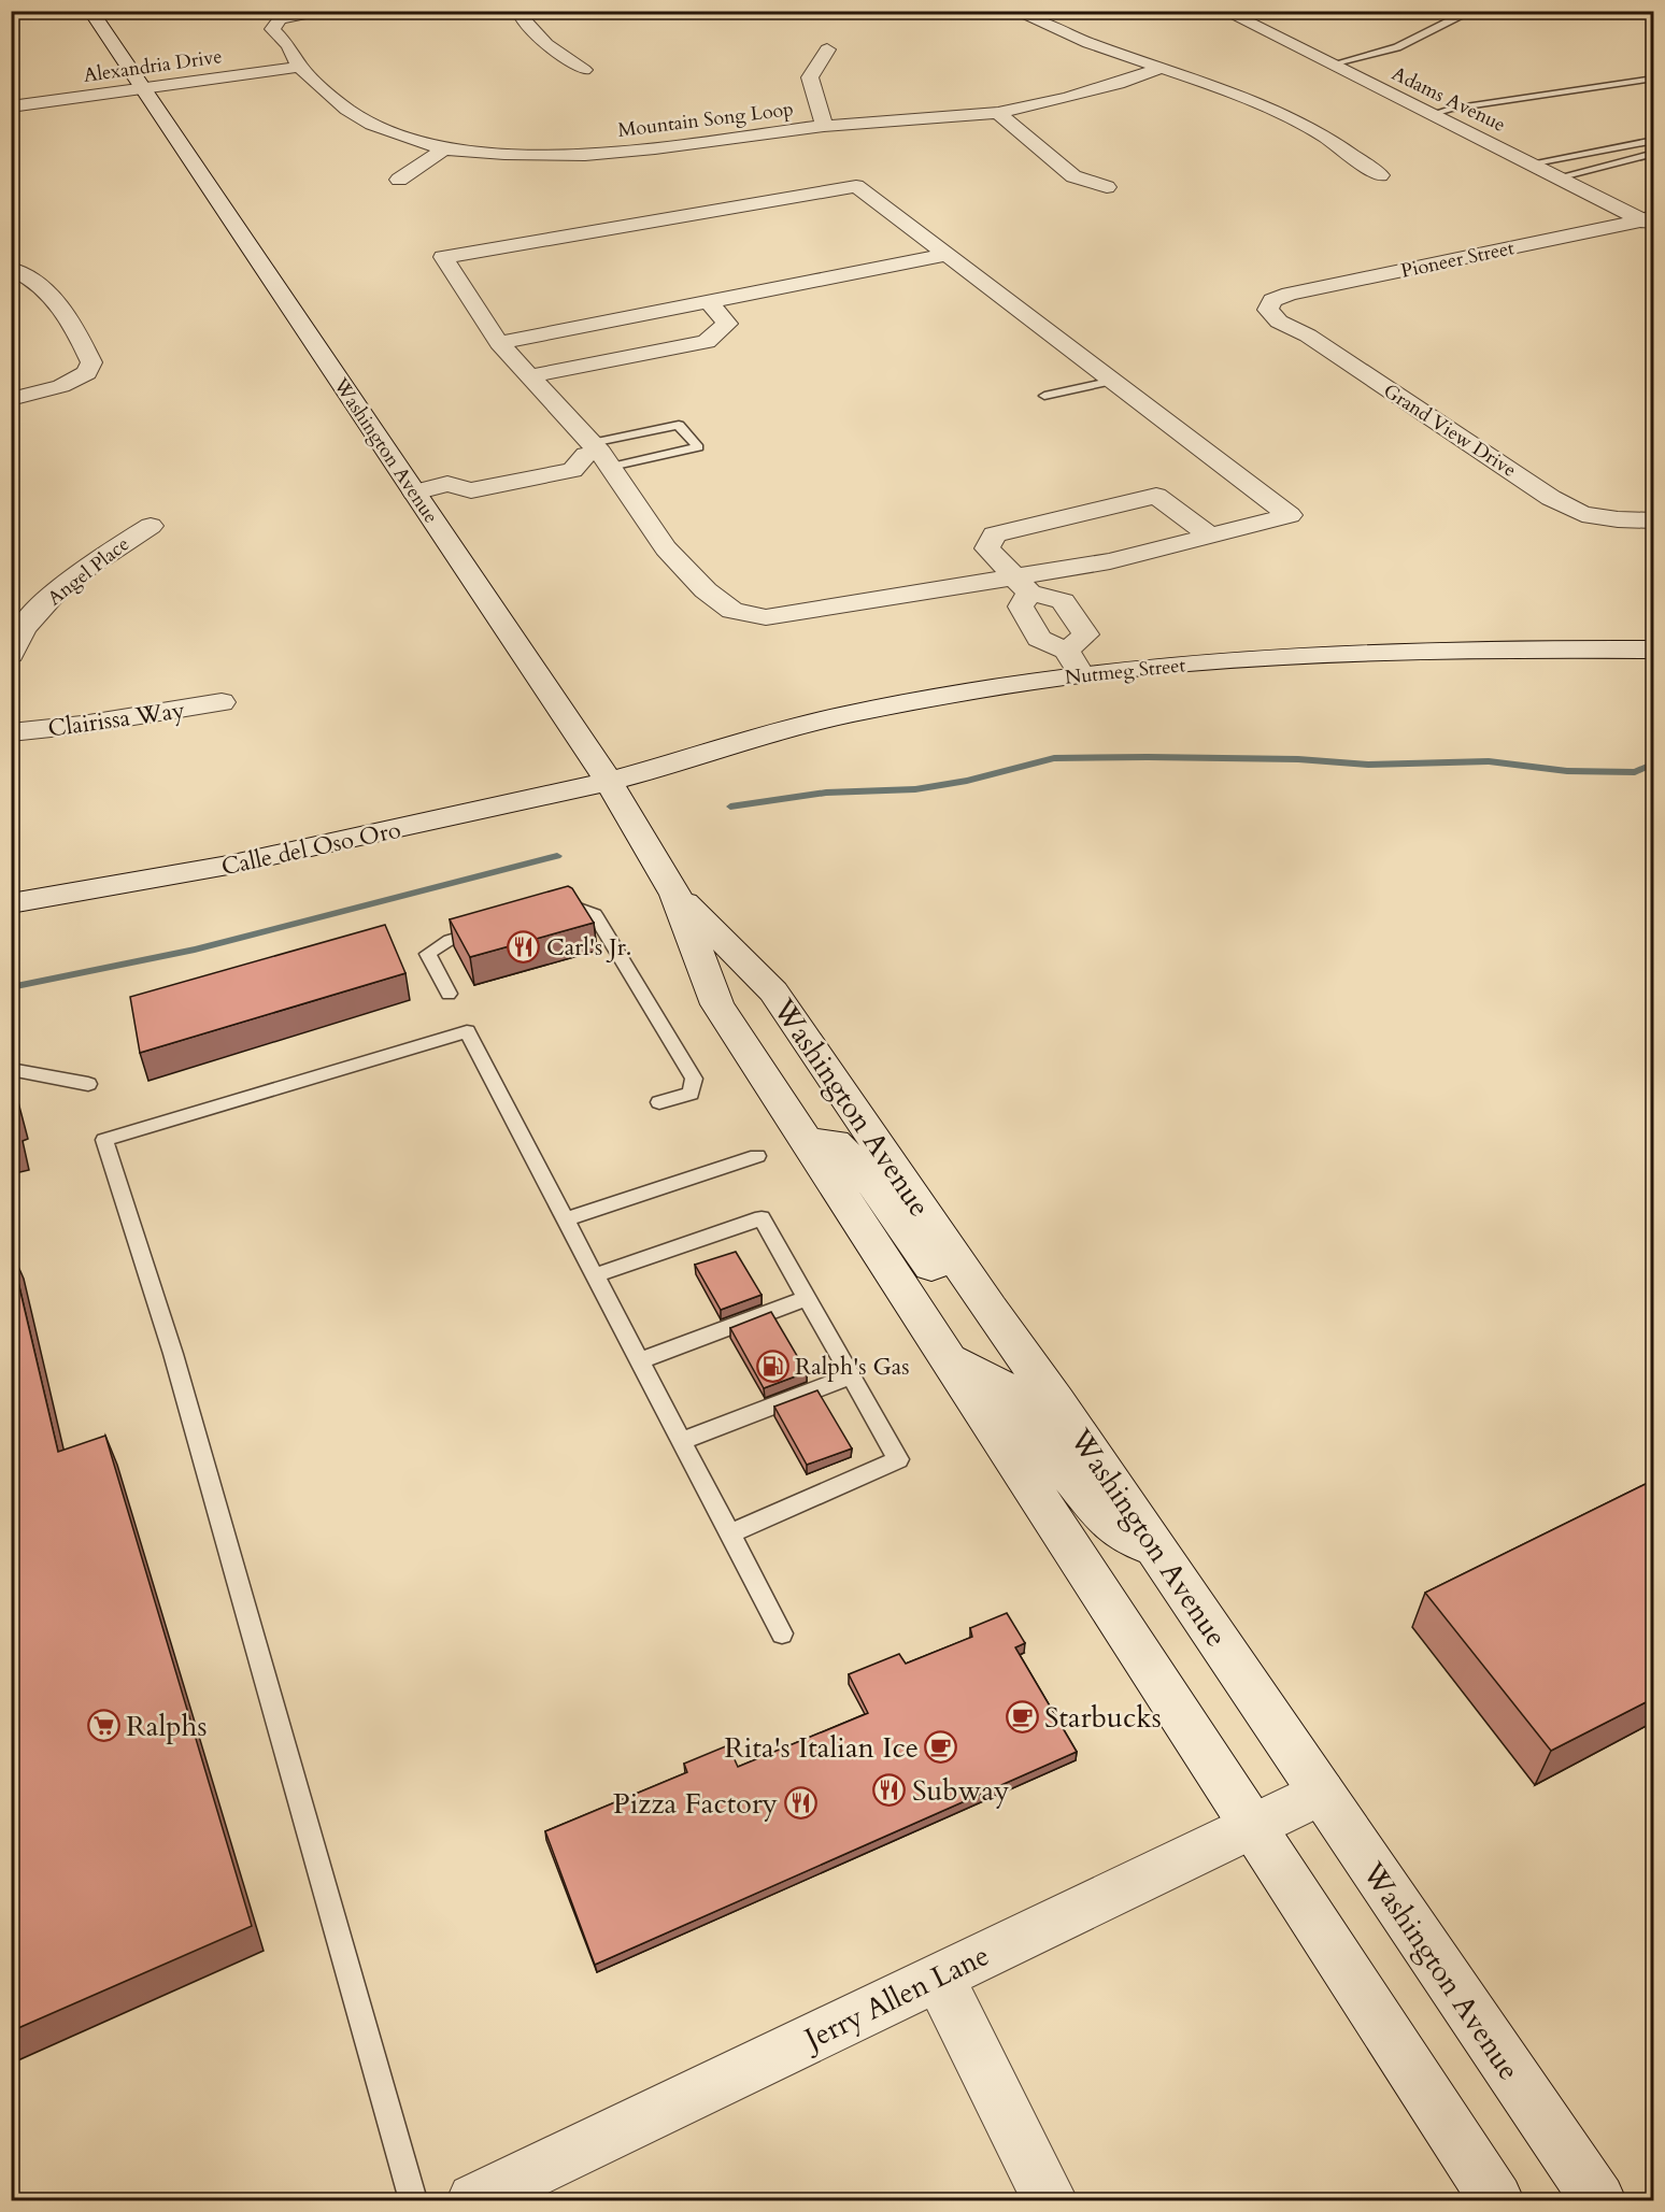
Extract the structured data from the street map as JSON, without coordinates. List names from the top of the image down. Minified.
{"streets":{"street":["Alexandria Drive","Adams Avenue","Mountain Song Loop","Pioneer Street","Grand View Drive","Washington Avenue","Angel Place","Nutmeg Street","Clairissa Way","Calle del Oso Oro","Jerry Allen Lane"]},"crossings":[["Alexandria Drive","Mountain Song Loop"],["Alexandria Drive","Washington Avenue"],["Adams Avenue","Pioneer Street"],["Pioneer Street","Grand View Drive"],["Washington Avenue","Nutmeg Street"],["Washington Avenue","Calle del Oso Oro"],["Washington Avenue","Jerry Allen Lane"],["Nutmeg Street","Calle del Oso Oro"]],"places":{"restaurant":["Carl's Jr.","Subway","Pizza Factory"],"fuel station":["Ralph's Gas"],"cafe":["Starbucks","Rita's Italian Ice"],"supermarket":["Ralphs"]}}
